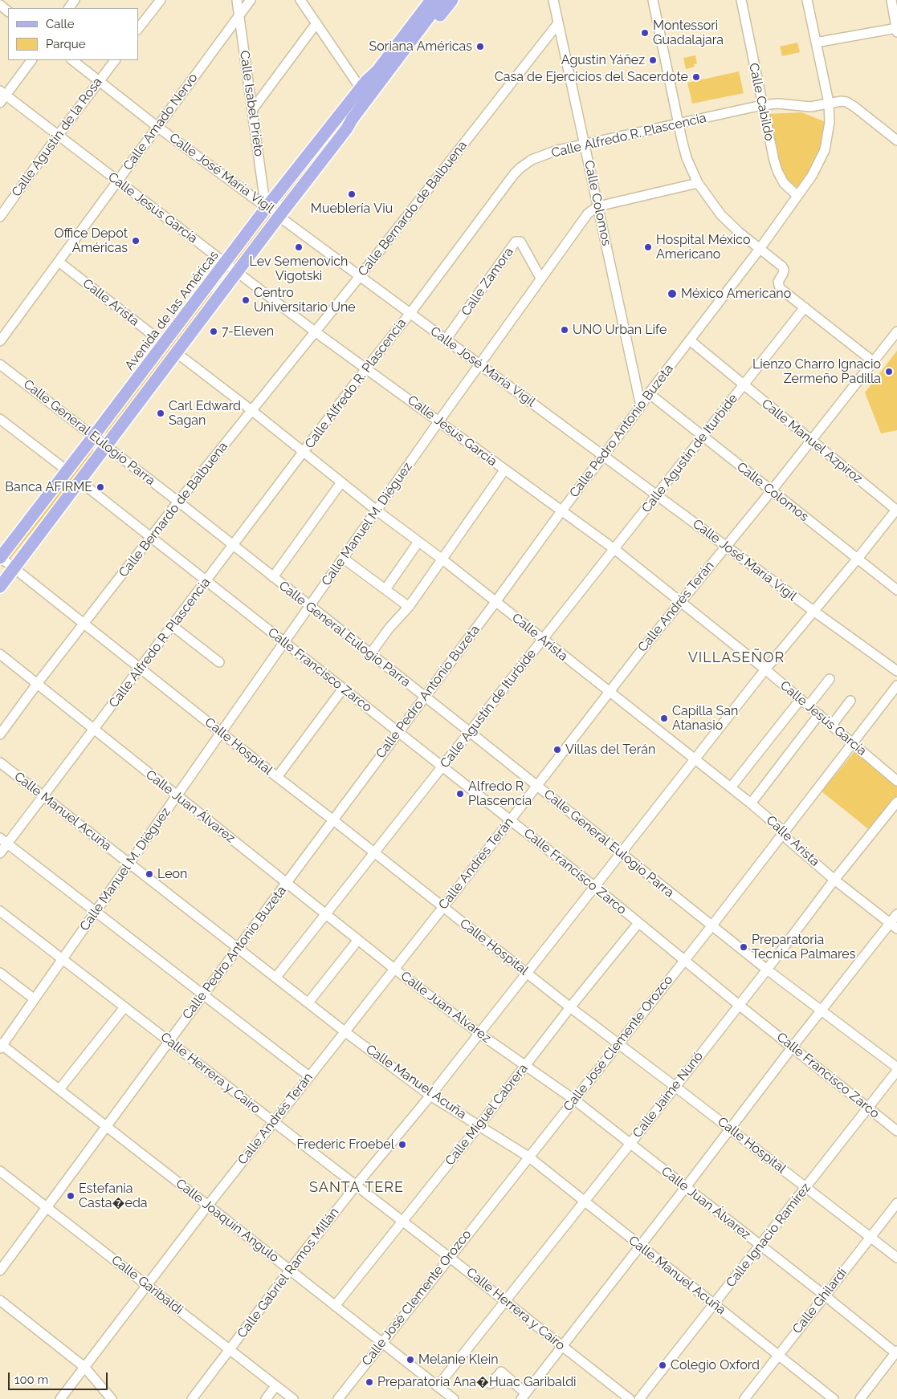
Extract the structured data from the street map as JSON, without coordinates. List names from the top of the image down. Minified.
{"streets":{"main road":["Avenida de las Américas"],"street":["Calle Cabildo","Calle Isabel Prieto","Calle Amado Nervo","Calle Alfredo R. Plascencia","Calle Agustín de la Rosa","Calle José María Vigil","Calle Colomos","Calle Jesús García","Calle Bernardo de Balbuena","Calle Zamora","Calle Arista","Calle Pedro Antonio Buzeta","Calle General Eulogio Parra","Calle Manuel Azpiroz","Calle Agustín de Iturbide","Calle Manuel M. Diéguez","Calle Andrés Terán","Calle Francisco Zarco","Calle Hospital","Calle Juan Álvarez","Calle Manuel Acuña","Calle José Clemente Orozco","Calle Herrera y Cairo","Calle Jaime Nunó","Calle Miguel Cabrera","Calle Joaquín Angulo","Calle Ignacio Ramírez","Calle Gabriel Ramos Millán","Calle Garibaldi","Calle Ghilardi"]},"crossings":[["Calle Cabildo","Calle Alfredo R. Plascencia"],["Calle Cabildo","Calle Pedro Antonio Buzeta"],["Calle Isabel Prieto","Calle Amado Nervo"],["Calle Isabel Prieto","Calle José María Vigil"],["Calle Isabel Prieto","Avenida de las Américas"],["Calle Amado Nervo","Calle José María Vigil"],["Calle Amado Nervo","Calle Jesús García"],["Calle Amado Nervo","Calle Arista"],["Calle Alfredo R. Plascencia","Calle José María Vigil"],["Calle Alfredo R. Plascencia","Calle Colomos"],["Calle Alfredo R. Plascencia","Calle Jesús García"],["Calle Alfredo R. Plascencia","Calle Arista"],["Calle Alfredo R. Plascencia","Calle Pedro Antonio Buzeta"],["Calle Alfredo R. Plascencia","Calle General Eulogio Parra"],["Calle Alfredo R. Plascencia","Calle Francisco Zarco"],["Calle Alfredo R. Plascencia","Calle Hospital"],["Calle Alfredo R. Plascencia","Calle Juan Álvarez"],["Calle Alfredo R. Plascencia","Calle Manuel Acuña"],["Calle Agustín de la Rosa","Calle José María Vigil"],["Calle Agustín de la Rosa","Calle Jesús García"],["Calle José María Vigil","Calle Bernardo de Balbuena"],["Calle José María Vigil","Calle Zamora"],["Calle José María Vigil","Avenida de las Américas"],["Calle José María Vigil","Calle Pedro Antonio Buzeta"],["Calle José María Vigil","Calle Agustín de Iturbide"],["Calle José María Vigil","Calle Manuel M. Diéguez"],["Calle José María Vigil","Calle Andrés Terán"],["Calle José María Vigil","Calle Gabriel Ramos Millán"],["Calle Colomos","Calle Bernardo de Balbuena"],["Calle Colomos","Calle Pedro Antonio Buzeta"],["Calle Colomos","Calle Agustín de Iturbide"],["Calle Colomos","Calle Manuel M. Diéguez"],["Calle Colomos","Calle Andrés Terán"],["Calle Colomos","Calle Gabriel Ramos Millán"],["Calle Jesús García","Calle Bernardo de Balbuena"],["Calle Jesús García","Avenida de las Américas"],["Calle Jesús García","Calle Pedro Antonio Buzeta"],["Calle Jesús García","Calle Agustín de Iturbide"],["Calle Jesús García","Calle Manuel M. Diéguez"],["Calle Jesús García","Calle Andrés Terán"],["Calle Jesús García","Calle José Clemente Orozco"],["Calle Jesús García","Calle Gabriel Ramos Millán"],["Calle Bernardo de Balbuena","Calle Arista"],["Calle Bernardo de Balbuena","Calle General Eulogio Parra"],["Calle Bernardo de Balbuena","Calle Francisco Zarco"],["Calle Bernardo de Balbuena","Calle Hospital"],["Calle Bernardo de Balbuena","Calle Juan Álvarez"],["Calle Zamora","Calle Manuel M. Diéguez"],["Calle Arista","Avenida de las Américas"],["Calle Arista","Calle Pedro Antonio Buzeta"],["Calle Arista","Calle Agustín de Iturbide"],["Calle Arista","Calle Manuel M. Diéguez"],["Calle Arista","Calle Andrés Terán"],["Calle Arista","Calle José Clemente Orozco"],["Calle Arista","Calle Jaime Nunó"],["Calle Arista","Calle Gabriel Ramos Millán"],["Avenida de las Américas","Calle General Eulogio Parra"],["Avenida de las Américas","Calle Hospital"],["Calle Pedro Antonio Buzeta","Calle General Eulogio Parra"],["Calle Pedro Antonio Buzeta","Calle Manuel Azpiroz"],["Calle Pedro Antonio Buzeta","Calle Francisco Zarco"],["Calle Pedro Antonio Buzeta","Calle Hospital"],["Calle Pedro Antonio Buzeta","Calle Juan Álvarez"],["Calle Pedro Antonio Buzeta","Calle Manuel Acuña"],["Calle Pedro Antonio Buzeta","Calle Herrera y Cairo"],["Calle Pedro Antonio Buzeta","Calle Joaquín Angulo"],["Calle Pedro Antonio Buzeta","Calle Garibaldi"],["Calle General Eulogio Parra","Calle Agustín de Iturbide"],["Calle General Eulogio Parra","Calle Manuel M. Diéguez"],["Calle General Eulogio Parra","Calle Andrés Terán"],["Calle General Eulogio Parra","Calle José Clemente Orozco"],["Calle General Eulogio Parra","Calle Jaime Nunó"],["Calle General Eulogio Parra","Calle Gabriel Ramos Millán"],["Calle Manuel Azpiroz","Calle Agustín de Iturbide"],["Calle Manuel Azpiroz","Calle Andrés Terán"],["Calle Manuel Azpiroz","Calle Gabriel Ramos Millán"],["Calle Agustín de Iturbide","Calle Francisco Zarco"],["Calle Agustín de Iturbide","Calle Hospital"],["Calle Agustín de Iturbide","Calle Juan Álvarez"],["Calle Agustín de Iturbide","Calle Manuel Acuña"],["Calle Manuel M. Diéguez","Calle Francisco Zarco"],["Calle Manuel M. Diéguez","Calle Hospital"],["Calle Manuel M. Diéguez","Calle Juan Álvarez"],["Calle Manuel M. Diéguez","Calle Manuel Acuña"],["Calle Manuel M. Diéguez","Calle Herrera y Cairo"],["Calle Manuel M. Diéguez","Calle Joaquín Angulo"],["Calle Andrés Terán","Calle Francisco Zarco"],["Calle Andrés Terán","Calle Hospital"],["Calle Andrés Terán","Calle Juan Álvarez"],["Calle Andrés Terán","Calle Manuel Acuña"],["Calle Andrés Terán","Calle Herrera y Cairo"],["Calle Andrés Terán","Calle Joaquín Angulo"],["Calle Andrés Terán","Calle Garibaldi"],["Calle Francisco Zarco","Calle José Clemente Orozco"],["Calle Francisco Zarco","Calle Jaime Nunó"],["Calle Francisco Zarco","Calle Miguel Cabrera"],["Calle Francisco Zarco","Calle Ignacio Ramírez"],["Calle Francisco Zarco","Calle Gabriel Ramos Millán"],["Calle Hospital","Calle José Clemente Orozco"],["Calle Hospital","Calle Jaime Nunó"],["Calle Hospital","Calle Miguel Cabrera"],["Calle Hospital","Calle Ignacio Ramírez"],["Calle Hospital","Calle Gabriel Ramos Millán"],["Calle Hospital","Calle Ghilardi"],["Calle Juan Álvarez","Calle José Clemente Orozco"],["Calle Juan Álvarez","Calle Jaime Nunó"],["Calle Juan Álvarez","Calle Miguel Cabrera"],["Calle Juan Álvarez","Calle Ignacio Ramírez"],["Calle Juan Álvarez","Calle Gabriel Ramos Millán"],["Calle Juan Álvarez","Calle Ghilardi"],["Calle Manuel Acuña","Calle José Clemente Orozco"],["Calle Manuel Acuña","Calle Jaime Nunó"],["Calle Manuel Acuña","Calle Miguel Cabrera"],["Calle Manuel Acuña","Calle Ignacio Ramírez"],["Calle Manuel Acuña","Calle Gabriel Ramos Millán"],["Calle Manuel Acuña","Calle Ghilardi"],["Calle José Clemente Orozco","Calle Herrera y Cairo"],["Calle José Clemente Orozco","Calle Joaquín Angulo"],["Calle Herrera y Cairo","Calle Jaime Nunó"],["Calle Herrera y Cairo","Calle Miguel Cabrera"],["Calle Herrera y Cairo","Calle Gabriel Ramos Millán"],["Calle Jaime Nunó","Calle Joaquín Angulo"],["Calle Miguel Cabrera","Calle Joaquín Angulo"],["Calle Joaquín Angulo","Calle Gabriel Ramos Millán"],["Calle Gabriel Ramos Millán","Calle Garibaldi"]],"districts":["VILLASEÑOR","SANTA TERE"],"places":["Montessori Guadalajara","Soriana Américas","Agustin Yáñez","Casa de Ejercicios del Sacerdote","Mueblería Viu","Office Depot Américas","Lev Semenovich Vigotski","Hospital México Americano","México Americano","Centro Universitario Une","UNO Urban Life","7-Eleven","Lienzo Charro Ignacio Zermeño Padilla","Carl Edward Sagan","Banca AFIRME","Capilla San Atanasio","Villas del Terán","Alfredo R Plascencia","Leon","Preparatoria Tecnica Palmares","Frederic Froebel","Estefania Casta�eda","Melanie Klein","Colegio Oxford","Preparatoria Ana�Huac Garibaldi"],"legend":["Calle","Parque"],"scale_bar":"100 m"}
